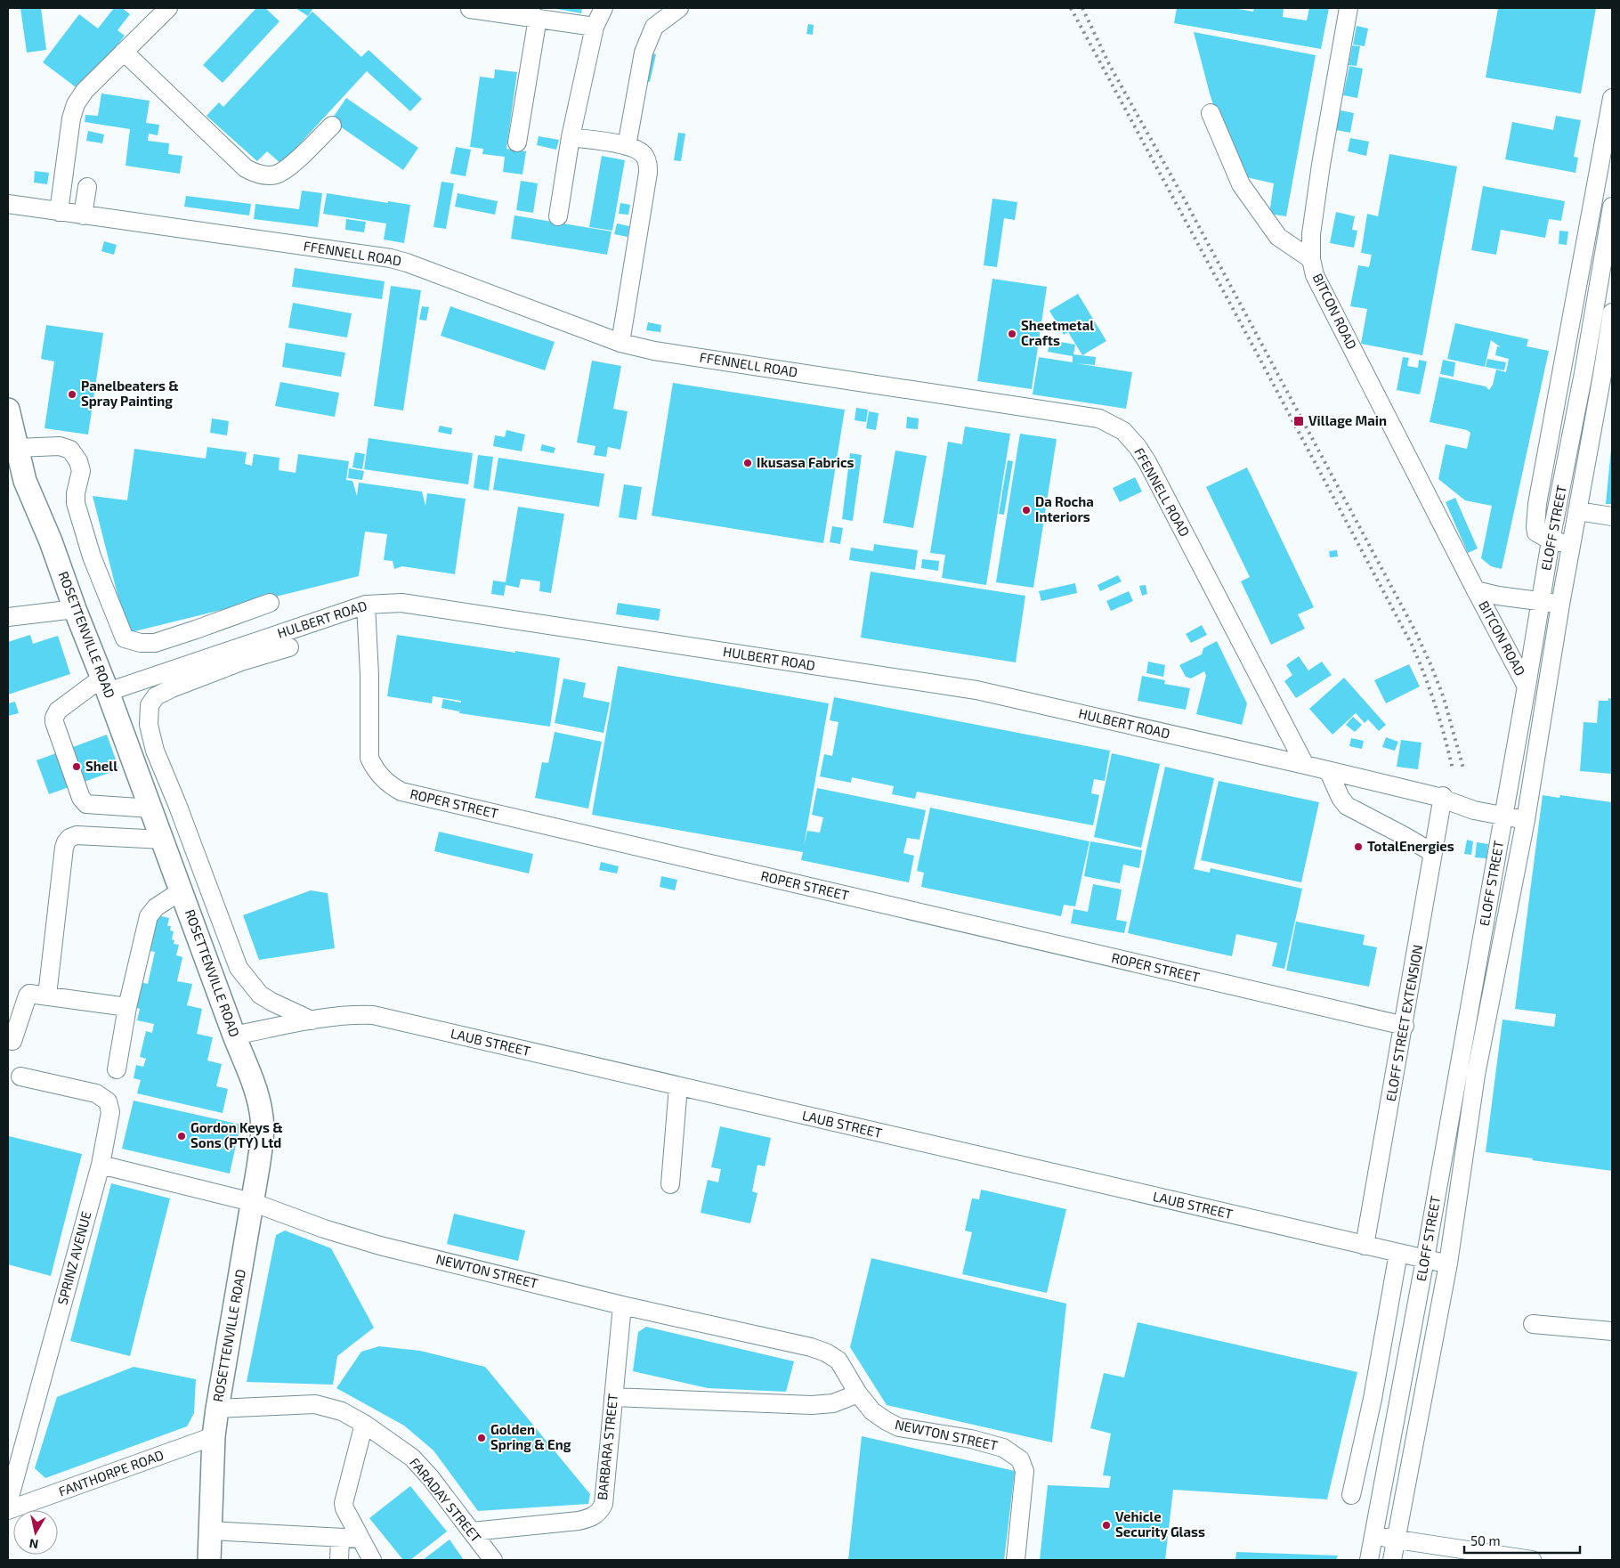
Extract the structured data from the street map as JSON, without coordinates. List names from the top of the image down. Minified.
{"streets":{"main road":["ROSETTENVILLE ROAD"],"street":["FFENNELL ROAD","BITCON ROAD","ELOFF STREET","HULBERT ROAD","ROPER STREET","ELOFF STREET EXTENSION","LAUB STREET","SPRINZ AVENUE","NEWTON STREET","BARBARA STREET","FANTHORPE ROAD","FARADAY STREET"]},"crossings":[["FFENNELL ROAD","HULBERT ROAD"],["BITCON ROAD","ELOFF STREET"],["ELOFF STREET","HULBERT ROAD"],["ELOFF STREET","LAUB STREET"],["HULBERT ROAD","ROSETTENVILLE ROAD"],["HULBERT ROAD","ROPER STREET"],["HULBERT ROAD","ELOFF STREET EXTENSION"],["ROSETTENVILLE ROAD","LAUB STREET"],["ROSETTENVILLE ROAD","NEWTON STREET"],["ROSETTENVILLE ROAD","FANTHORPE ROAD"],["ROSETTENVILLE ROAD","FARADAY STREET"],["ROPER STREET","ELOFF STREET EXTENSION"],["ELOFF STREET EXTENSION","LAUB STREET"],["SPRINZ AVENUE","NEWTON STREET"],["NEWTON STREET","BARBARA STREET"],["BARBARA STREET","FARADAY STREET"]],"places":{"other":["Sheetmetal Crafts","Panelbeaters & Spray Painting","Ikusasa Fabrics","Da Rocha Interiors","Shell","TotalEnergies","Gordon Keys & Sons (PTY) Ltd","Golden Spring & Eng","Vehicle Security Glass"],"transit":["Village Main"]},"scale_bar":"50 m","north":"bottom"}
